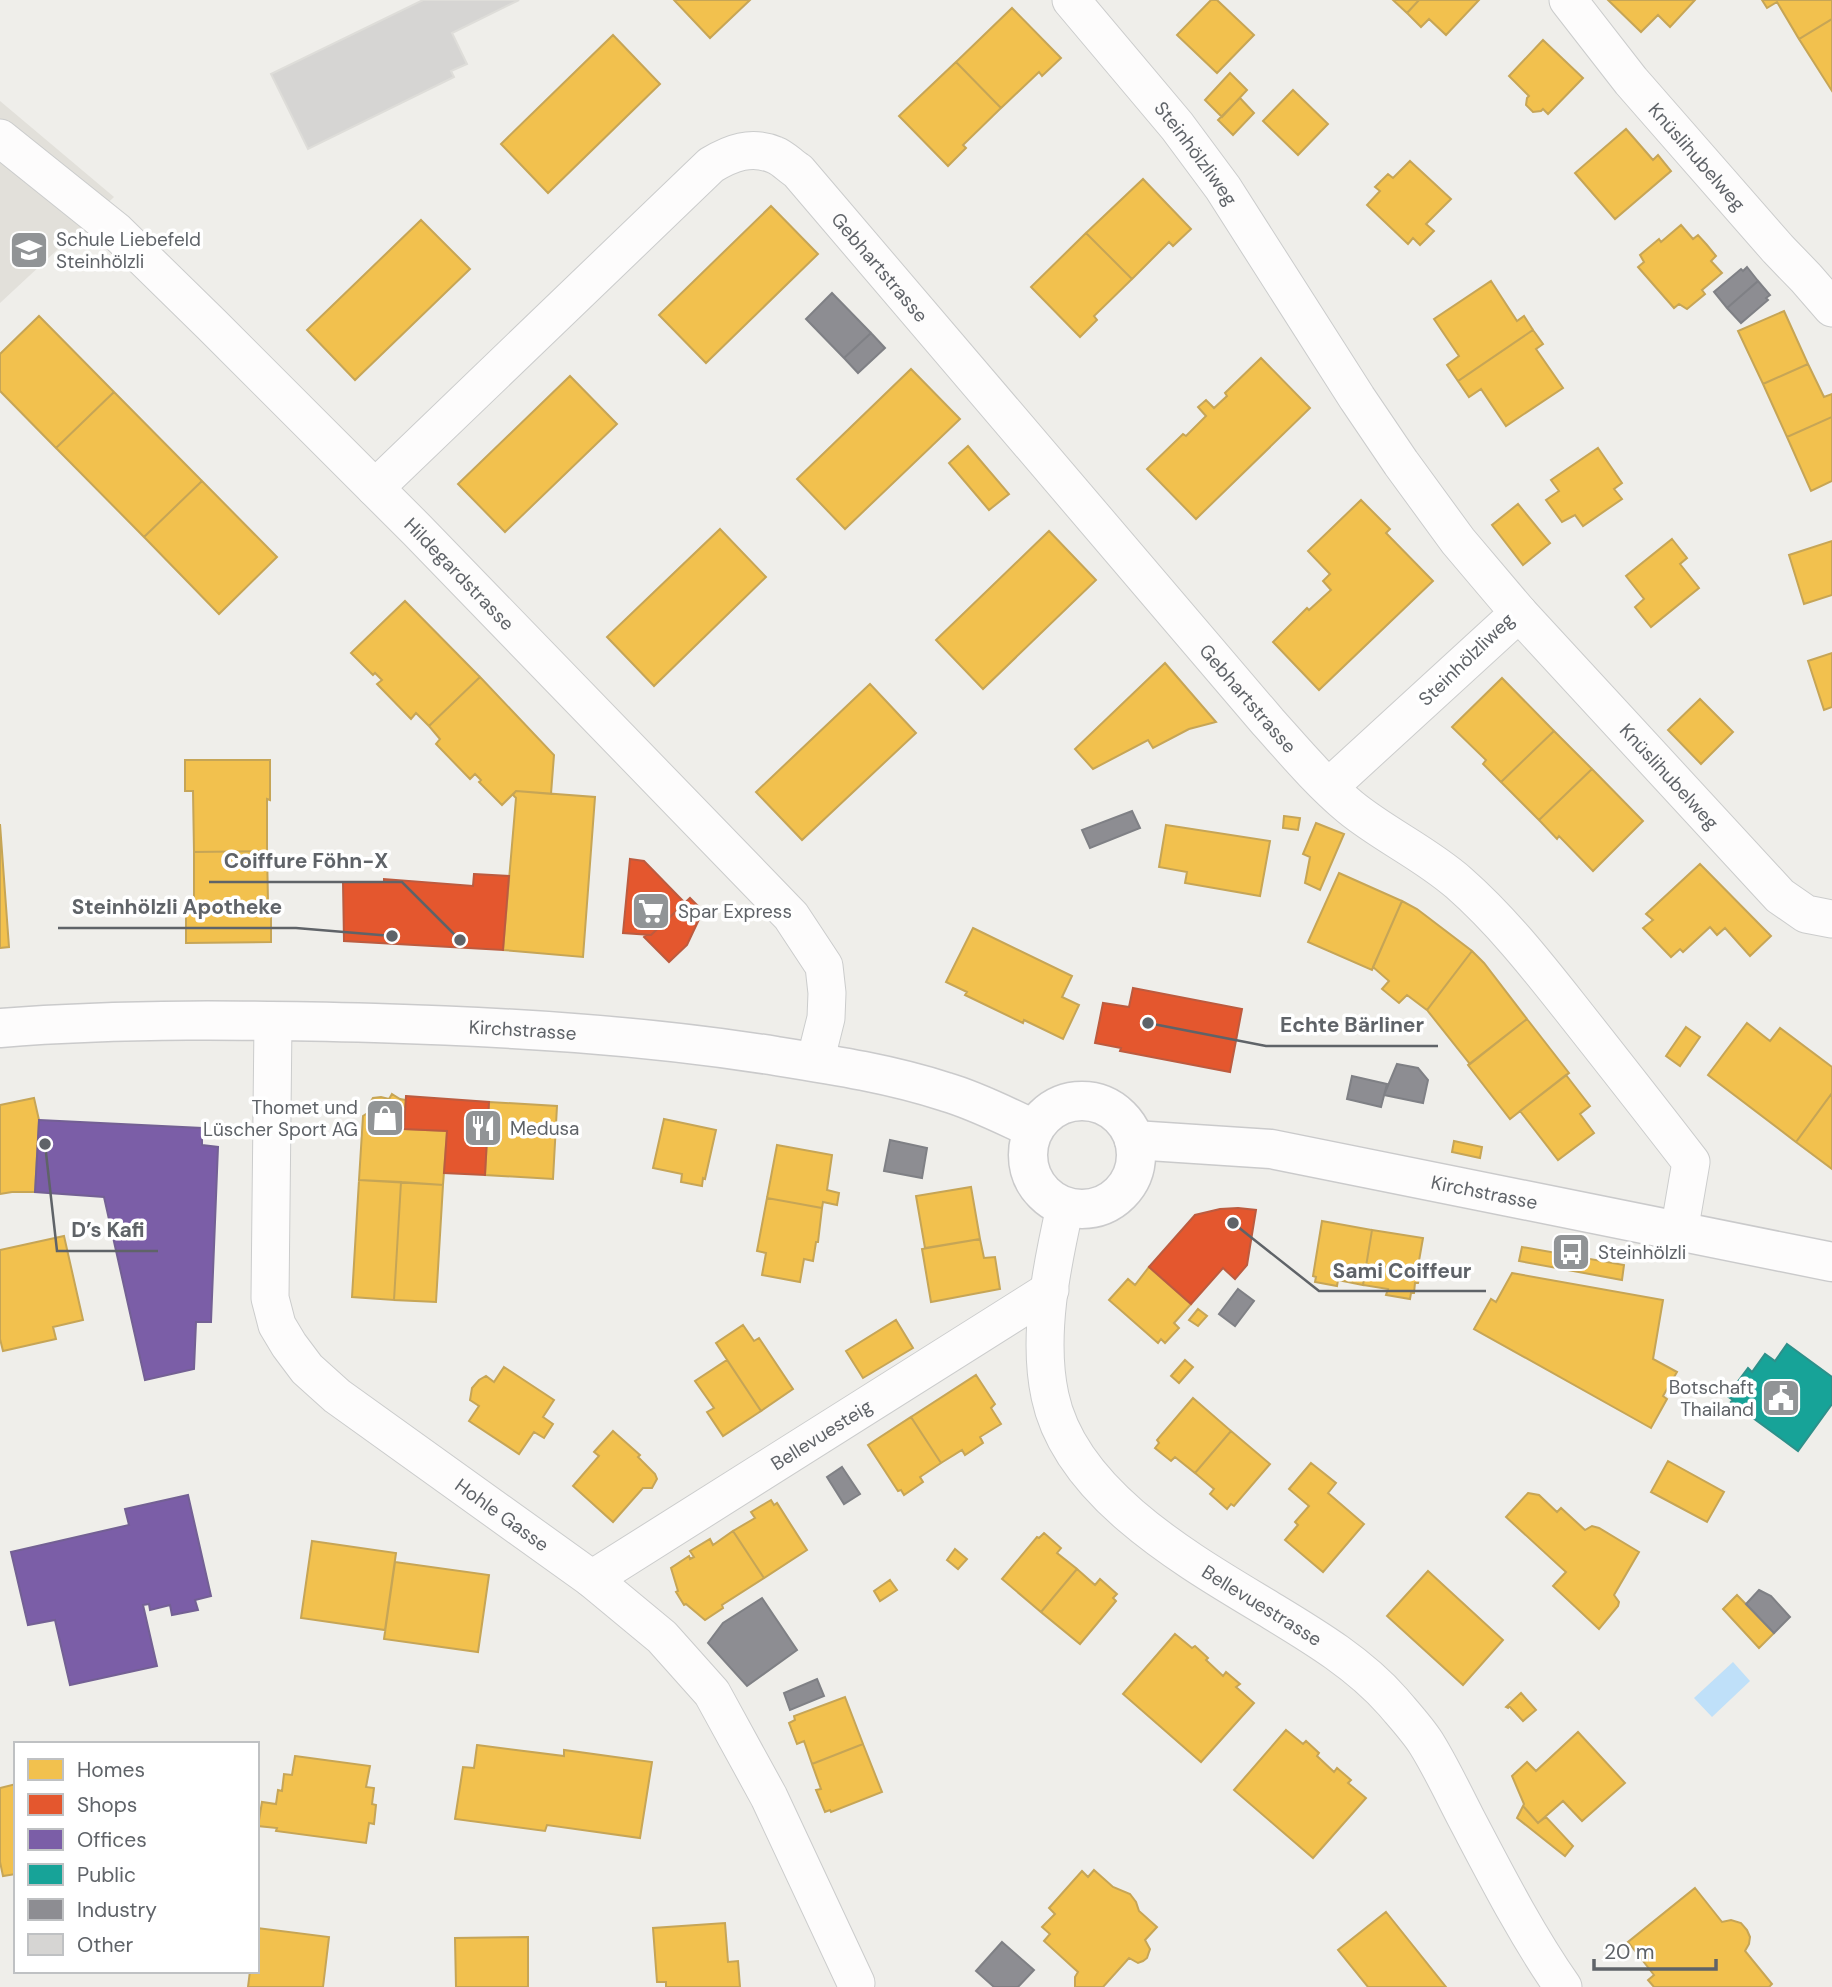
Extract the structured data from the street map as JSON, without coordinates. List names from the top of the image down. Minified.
{"streets":{"street":["Steinhölzliweg","Knüslihubelweg","Gebhartstrasse","Hildegardstrasse","Kirchstrasse","Bellevuesteig","Hohle Gasse","Bellevuestrasse"]},"crossings":[["Steinhölzliweg","Knüslihubelweg"],["Steinhölzliweg","Gebhartstrasse"],["Gebhartstrasse","Hildegardstrasse"],["Hildegardstrasse","Kirchstrasse"],["Kirchstrasse","Hohle Gasse"],["Kirchstrasse","Bellevuestrasse"],["Bellevuesteig","Hohle Gasse"],["Bellevuesteig","Bellevuestrasse"]],"places":{"school or university":["Schule Liebefeld Steinhölzli"],"supermarket":["Spar Express"],"other":["Steinhölzli Apotheke","Coiffure Föhn-X","Echte Bärliner","D’s Kafi","Sami Coiffeur"],"shop":["Thomet und Lüscher Sport AG"],"restaurant":["Medusa"],"bus stop":["Steinhölzli"],"public building":["Botschaft Thailand"]},"legend":["Homes","Shops","Offices","Public","Industry","Other"],"scale_bar":"20 m"}
